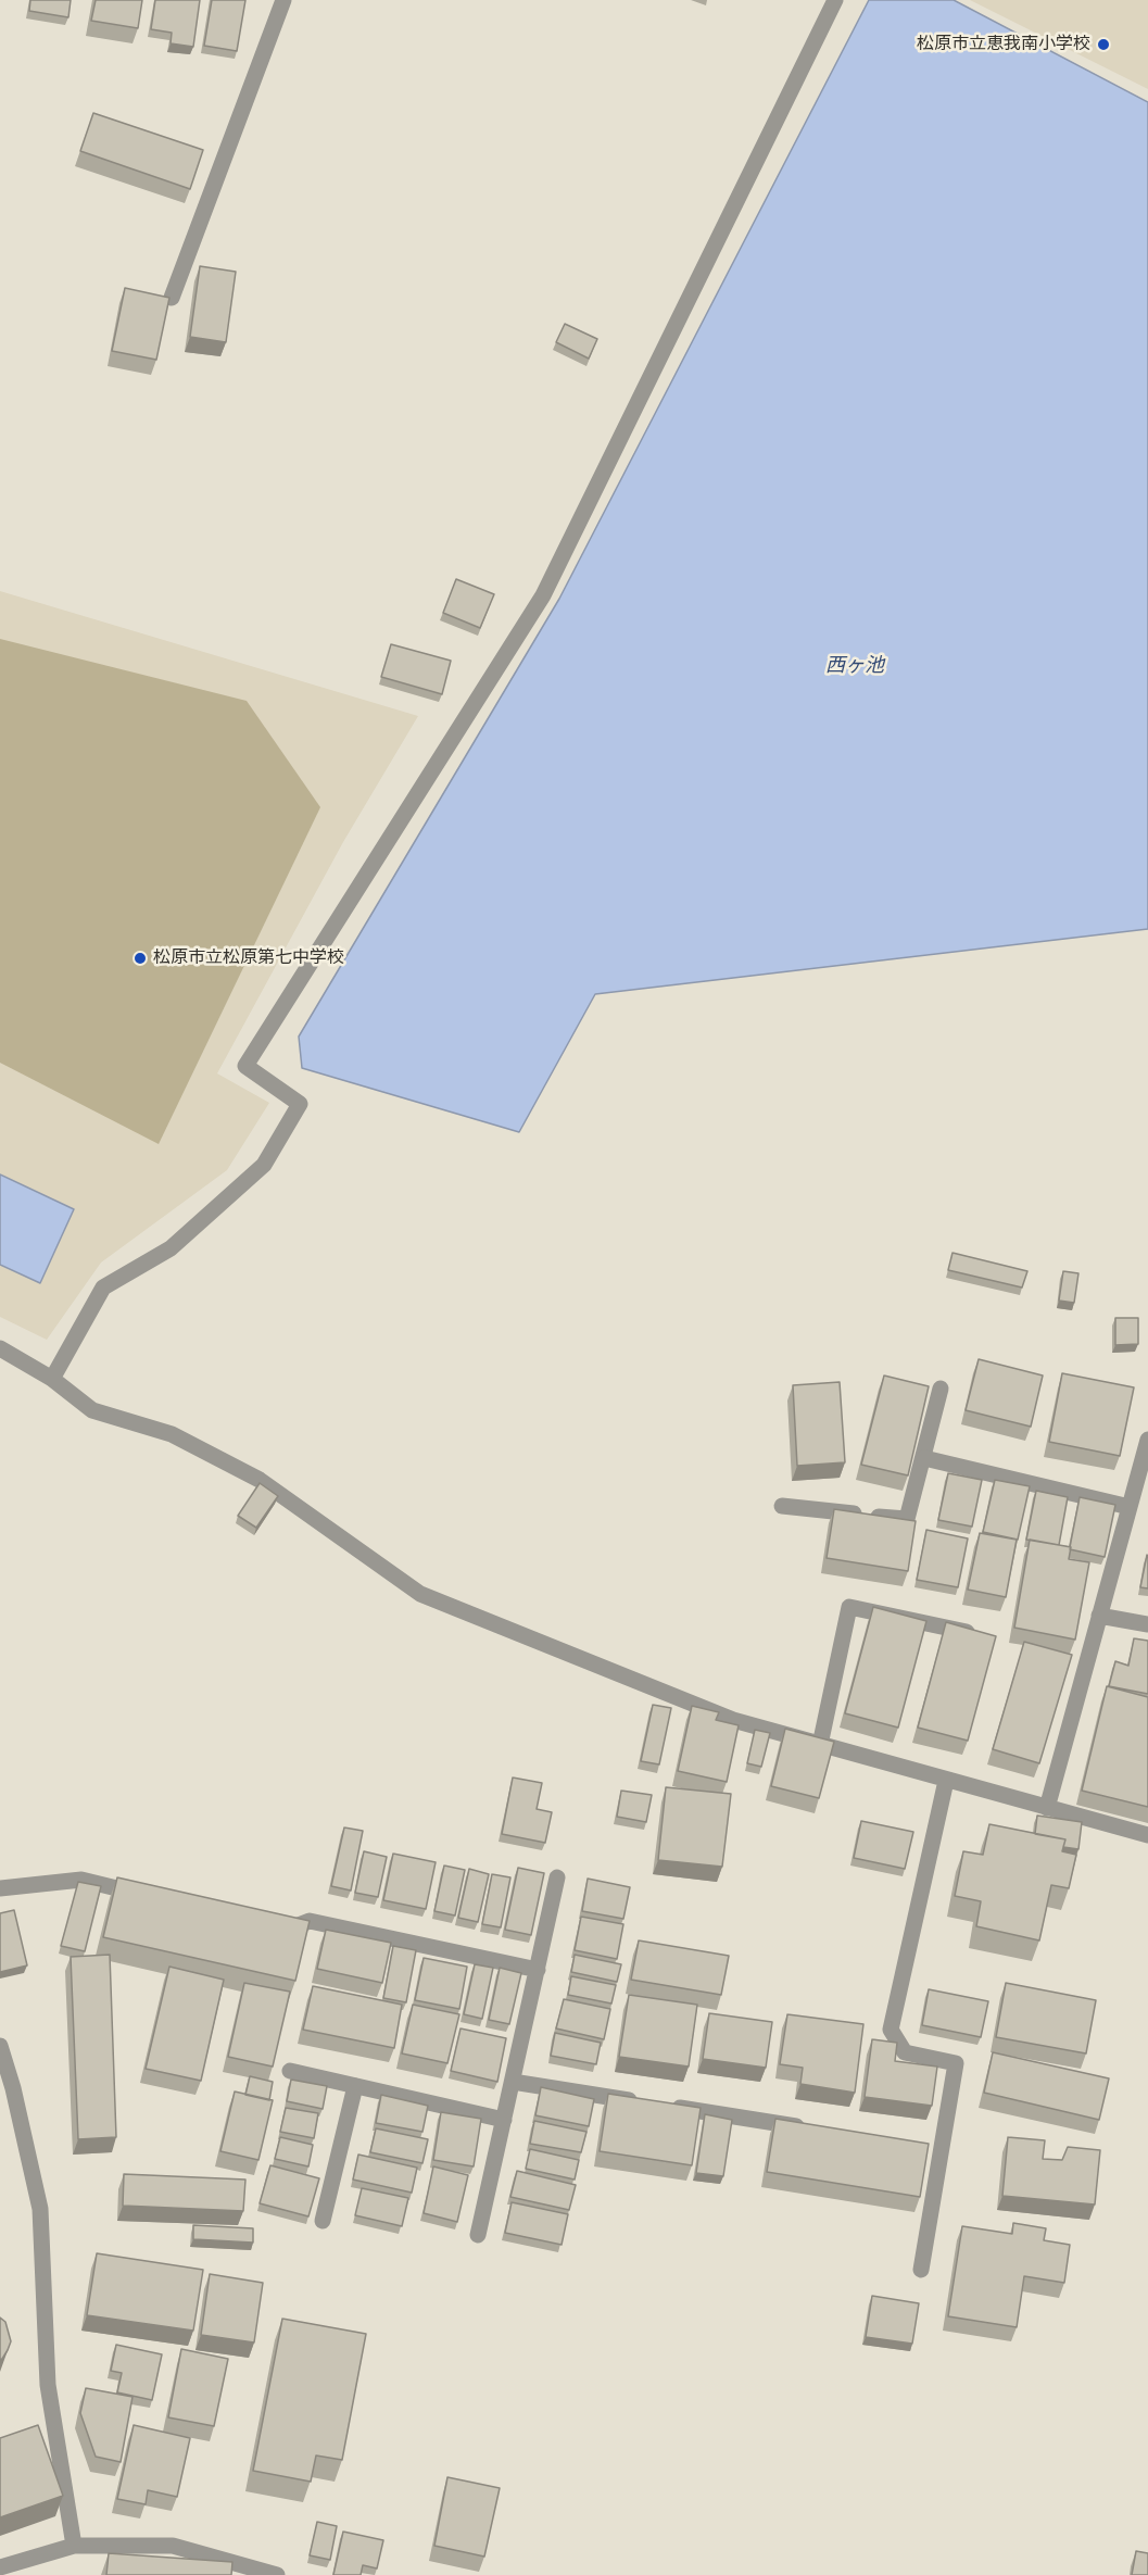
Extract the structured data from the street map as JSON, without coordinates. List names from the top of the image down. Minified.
{"water":["西ヶ池"],"places":["松原市立恵我南小学校","松原市立松原第七中学校"]}
